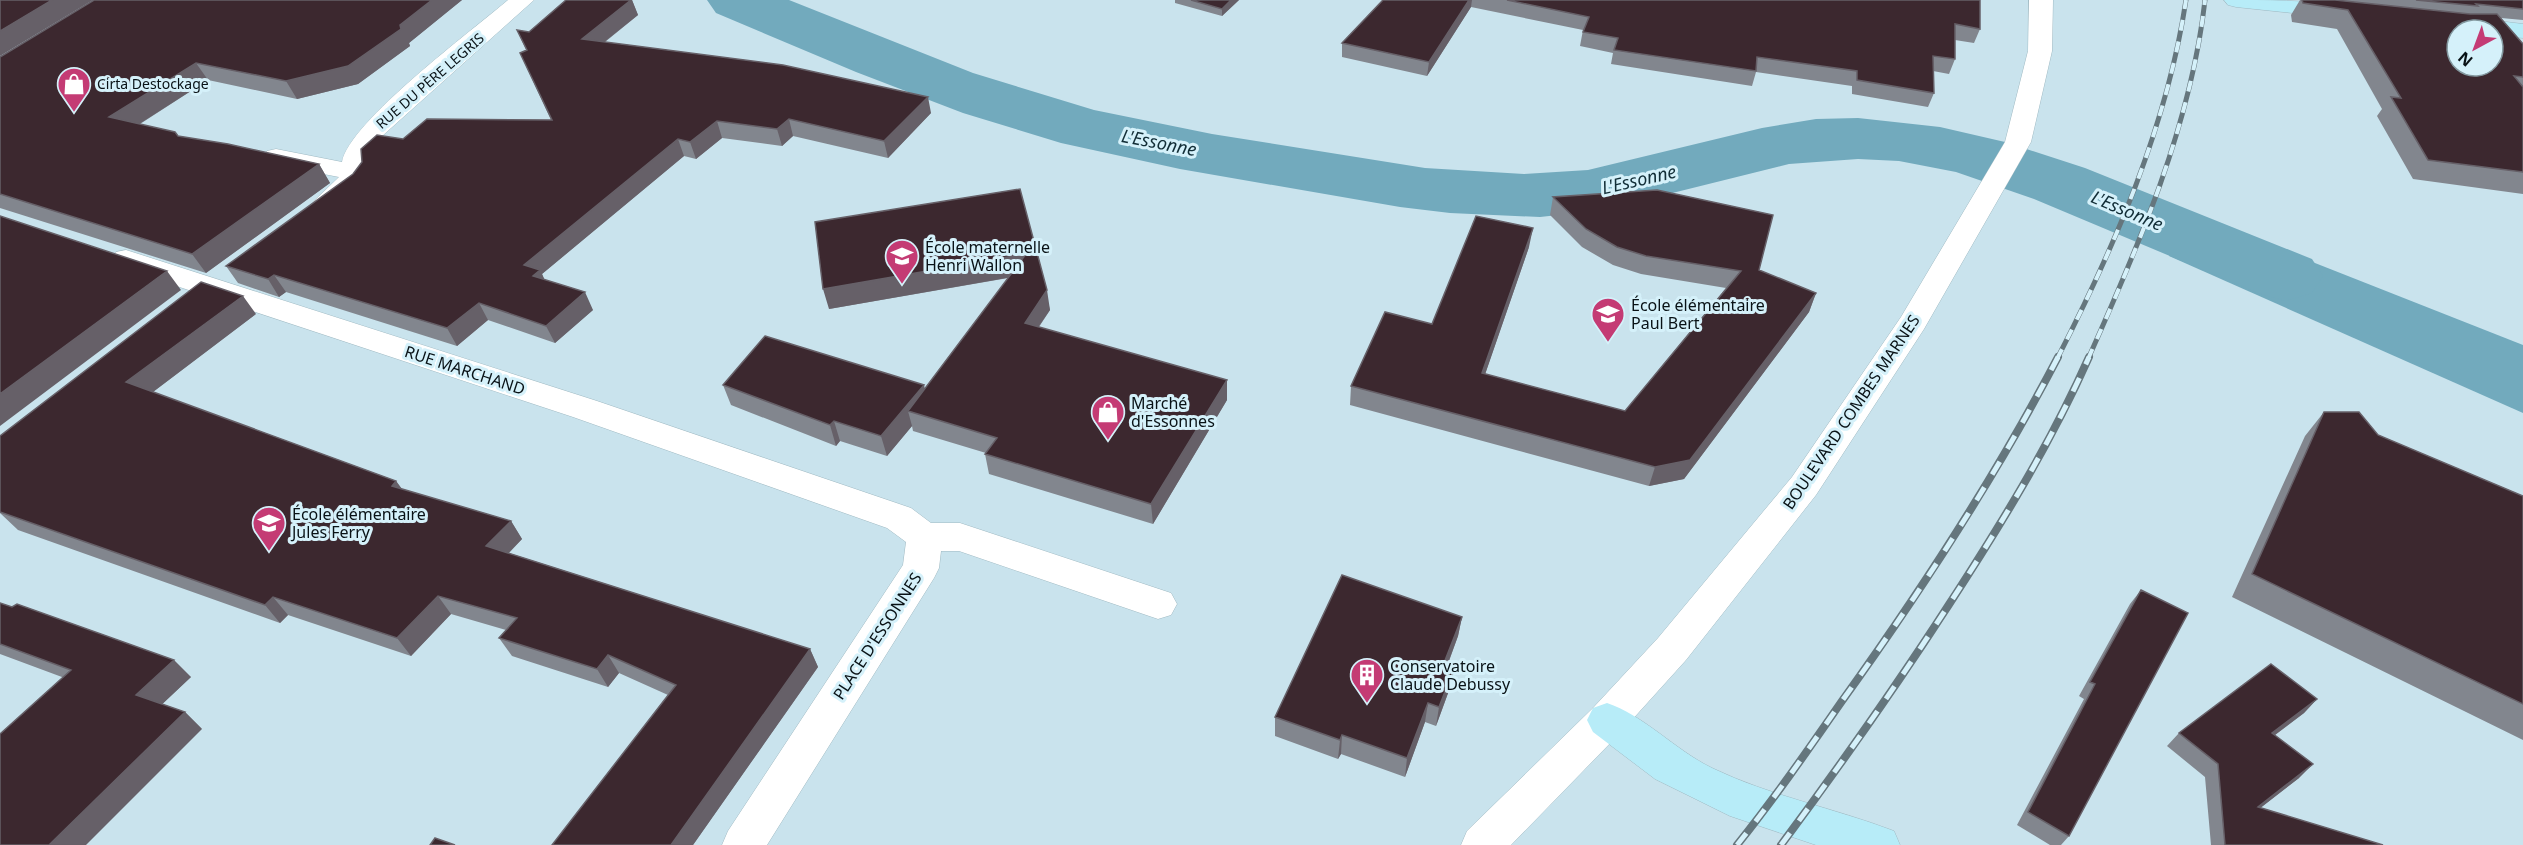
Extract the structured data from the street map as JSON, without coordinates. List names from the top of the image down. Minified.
{"streets":{"street":["RUE DU PÈRE LEGRIS","RUE MARCHAND","BOULEVARD COMBES MARNES","PLACE D'ESSONNES"]},"crossings":[["RUE MARCHAND","PLACE D'ESSONNES"]],"water":["L'Essonne"],"places":{"shop":["Cirta Destockage","Marché d'Essonnes"],"school or university":["École maternelle Henri Wallon","École élémentaire Paul Bert","École élémentaire Jules Ferry"],"building":["Conservatoire Claude Debussy"]},"north":"bottom left"}
